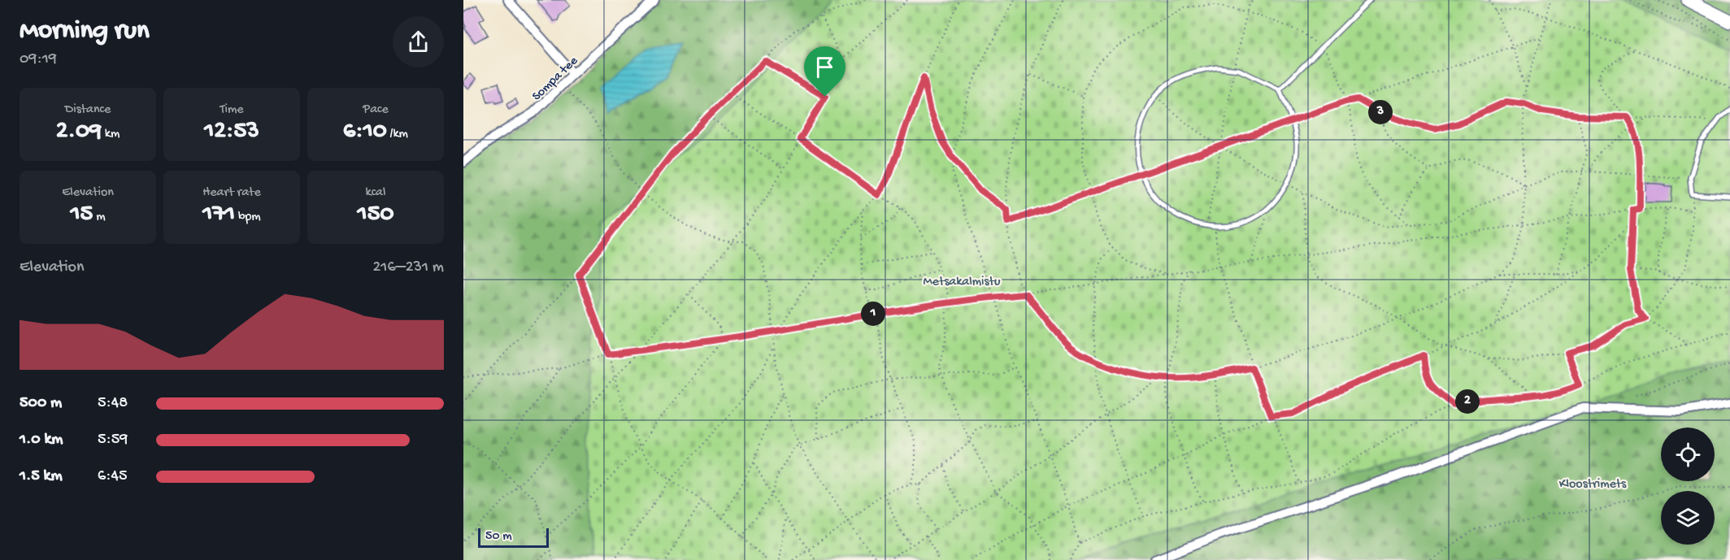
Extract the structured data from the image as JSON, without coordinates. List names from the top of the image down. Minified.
{"streets":{"street":["Sompa tee"]},"parks":["Metsakalmistu","Kloostrimets"],"scale_bar":"50 m","page":{"heading":["Morning run","09:19"],"stats":[["Distance","2.09 km"],["Time","12:53"],["Pace","6:10 /km"],["Elevation","15 m"],["Heart rate","171 bpm"],["kcal","150"]],"pins":["3","1","2"],"chart":["Elevation","216–231 m"],"list":[{"name":"500 m","note":"5:48"},{"name":"1.0 km","note":"5:59"},{"name":"1.5 km","note":"6:45"}],"scale":"50 m"}}
